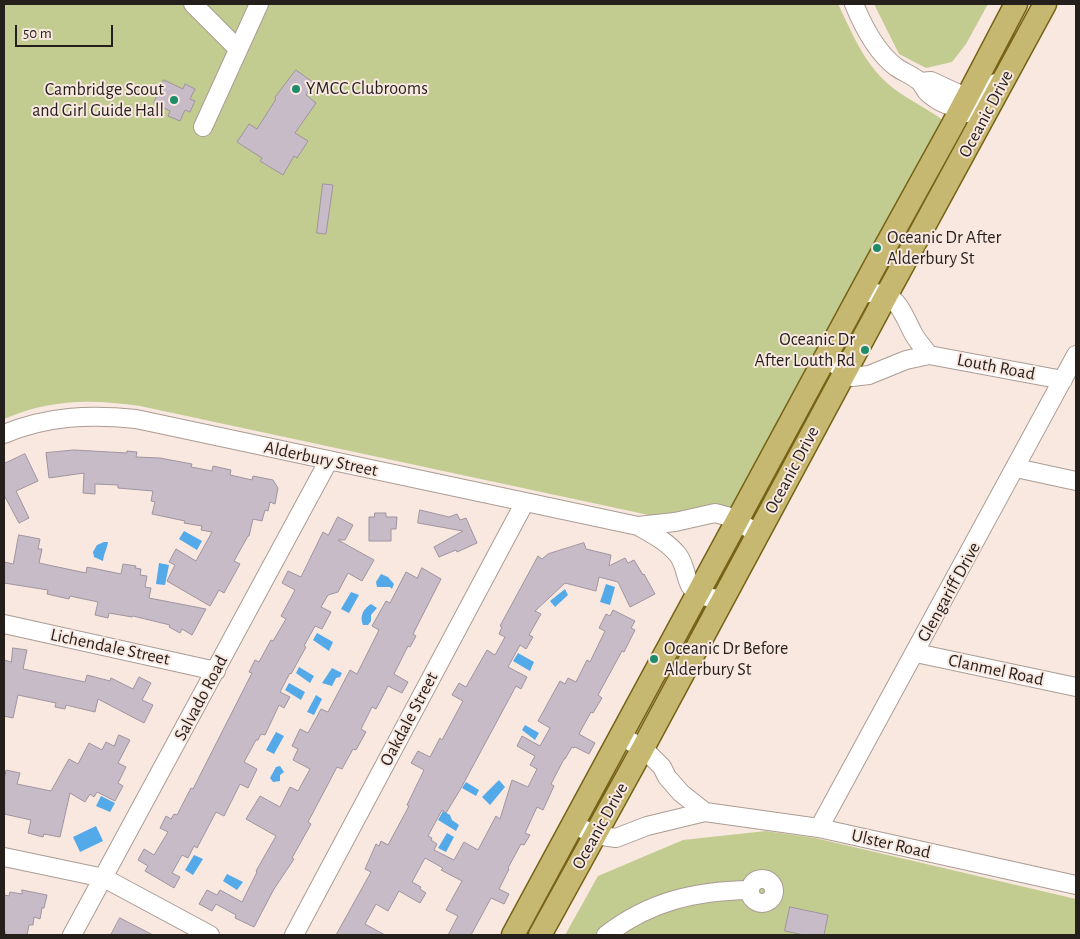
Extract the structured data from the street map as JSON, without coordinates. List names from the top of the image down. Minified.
{"streets":{"main road":["Oceanic Drive"],"street":["Louth Road","Alderbury Street","Glengariff Drive","Lichendale Street","Clanmel Road","Salvado Road","Oakdale Street","Ulster Road"]},"crossings":[["Oceanic Drive","Louth Road"],["Oceanic Drive","Alderbury Street"],["Oceanic Drive","Ulster Road"],["Louth Road","Glengariff Drive"],["Alderbury Street","Salvado Road"],["Alderbury Street","Oakdale Street"],["Glengariff Drive","Clanmel Road"],["Glengariff Drive","Ulster Road"],["Lichendale Street","Salvado Road"]],"places":["YMCC Clubrooms","Cambridge Scout and Girl Guide Hall","Oceanic Dr After Alderbury St","Oceanic Dr After Louth Rd","Oceanic Dr Before Alderbury St"],"scale_bar":"50 m"}
